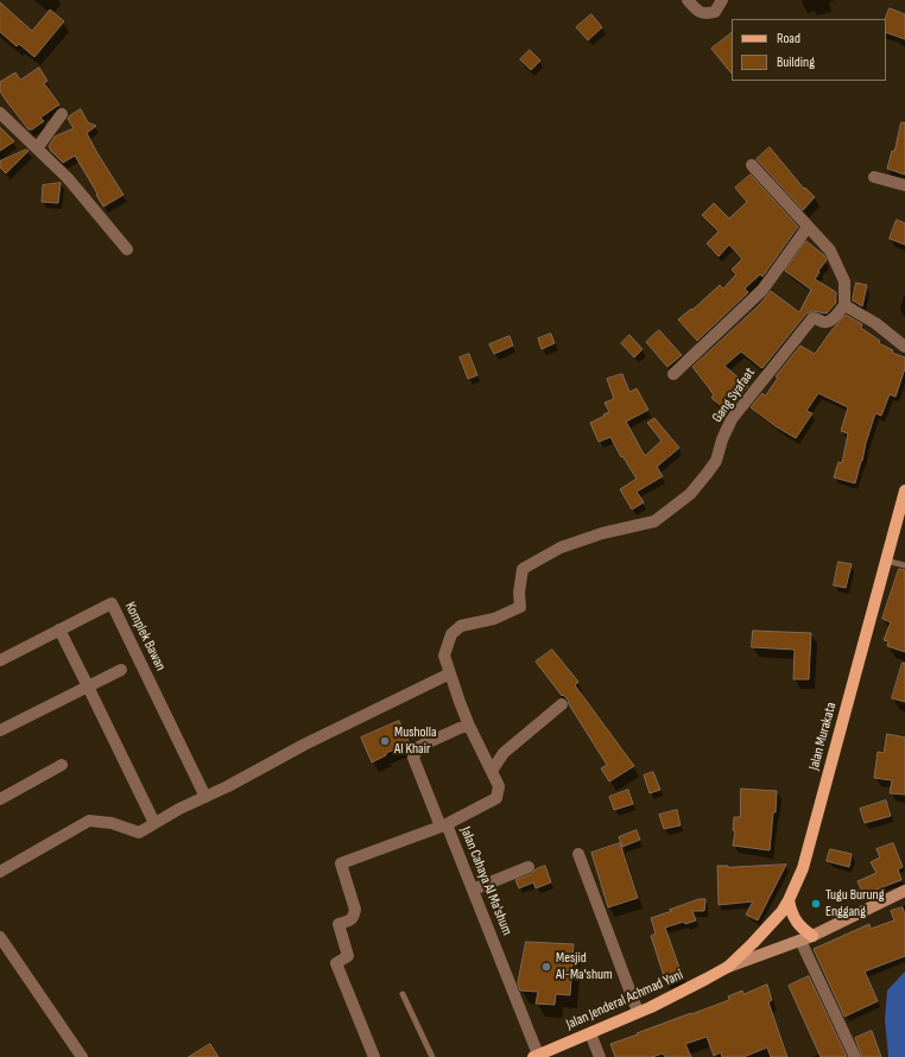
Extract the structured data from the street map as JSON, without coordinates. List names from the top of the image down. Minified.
{"streets":{"main road":["Jalan Murakata","Jalan Jenderal Achmad Yani"],"street":["Gang Syafaat","Komplek Bawan","Jalan Cahaya Al Ma'shum"]},"crossings":[["Jalan Murakata","Jalan Jenderal Achmad Yani"],["Jalan Cahaya Al Ma'shum","Jalan Jenderal Achmad Yani"]],"places":["Musholla Al Khair","Tugu Burung Enggang","Mesjid Al-Ma'shum"],"legend":["Road","Building"]}
